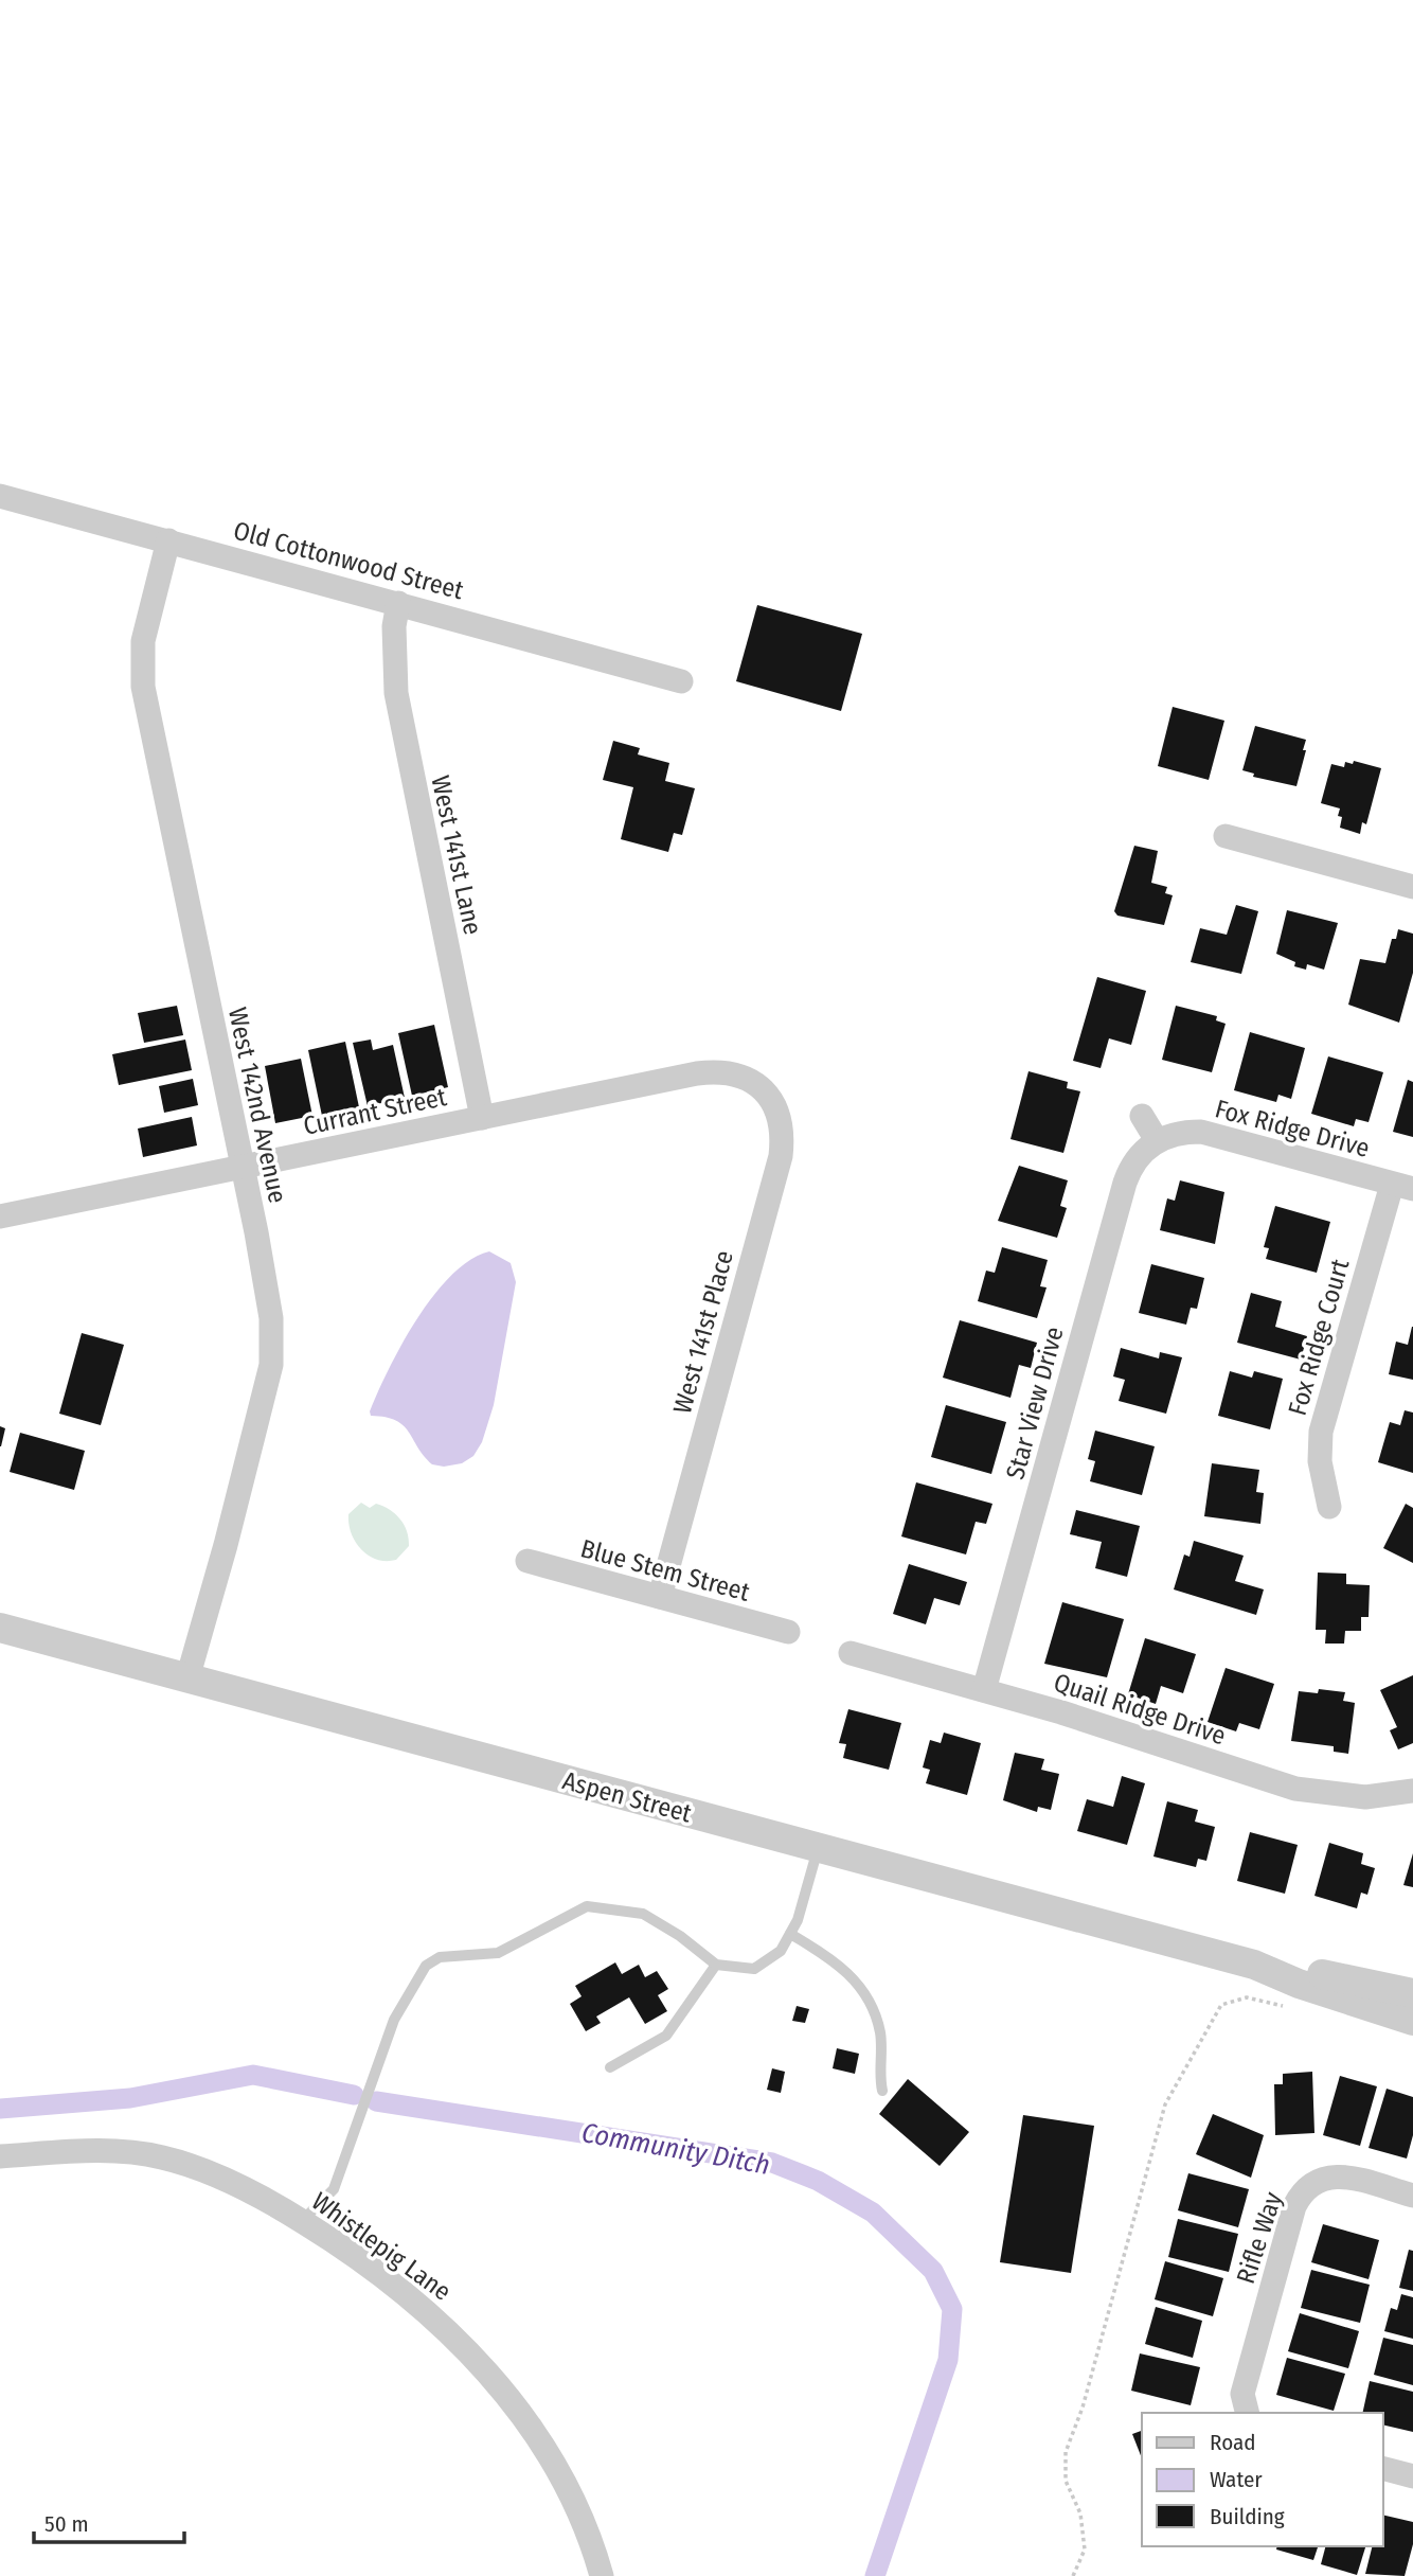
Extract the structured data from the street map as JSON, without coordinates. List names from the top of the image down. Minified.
{"streets":{"street":["Old Cottonwood Street","West 141st Lane","West 142nd Avenue","Currant Street","Fox Ridge Drive","West 141st Place","Fox Ridge Court","Star View Drive","Blue Stem Street","Quail Ridge Drive","Aspen Street","Rifle Way","Whistlepig Lane"]},"crossings":[["Old Cottonwood Street","West 141st Lane"],["Old Cottonwood Street","West 142nd Avenue"],["West 141st Lane","Currant Street"],["West 142nd Avenue","Currant Street"],["West 142nd Avenue","Aspen Street"],["Currant Street","West 141st Place"],["Fox Ridge Drive","Fox Ridge Court"],["Fox Ridge Drive","Star View Drive"],["West 141st Place","Blue Stem Street"],["Star View Drive","Quail Ridge Drive"]],"water":["Community Ditch"],"legend":["Road","Water","Building"],"scale_bar":"50 m"}
